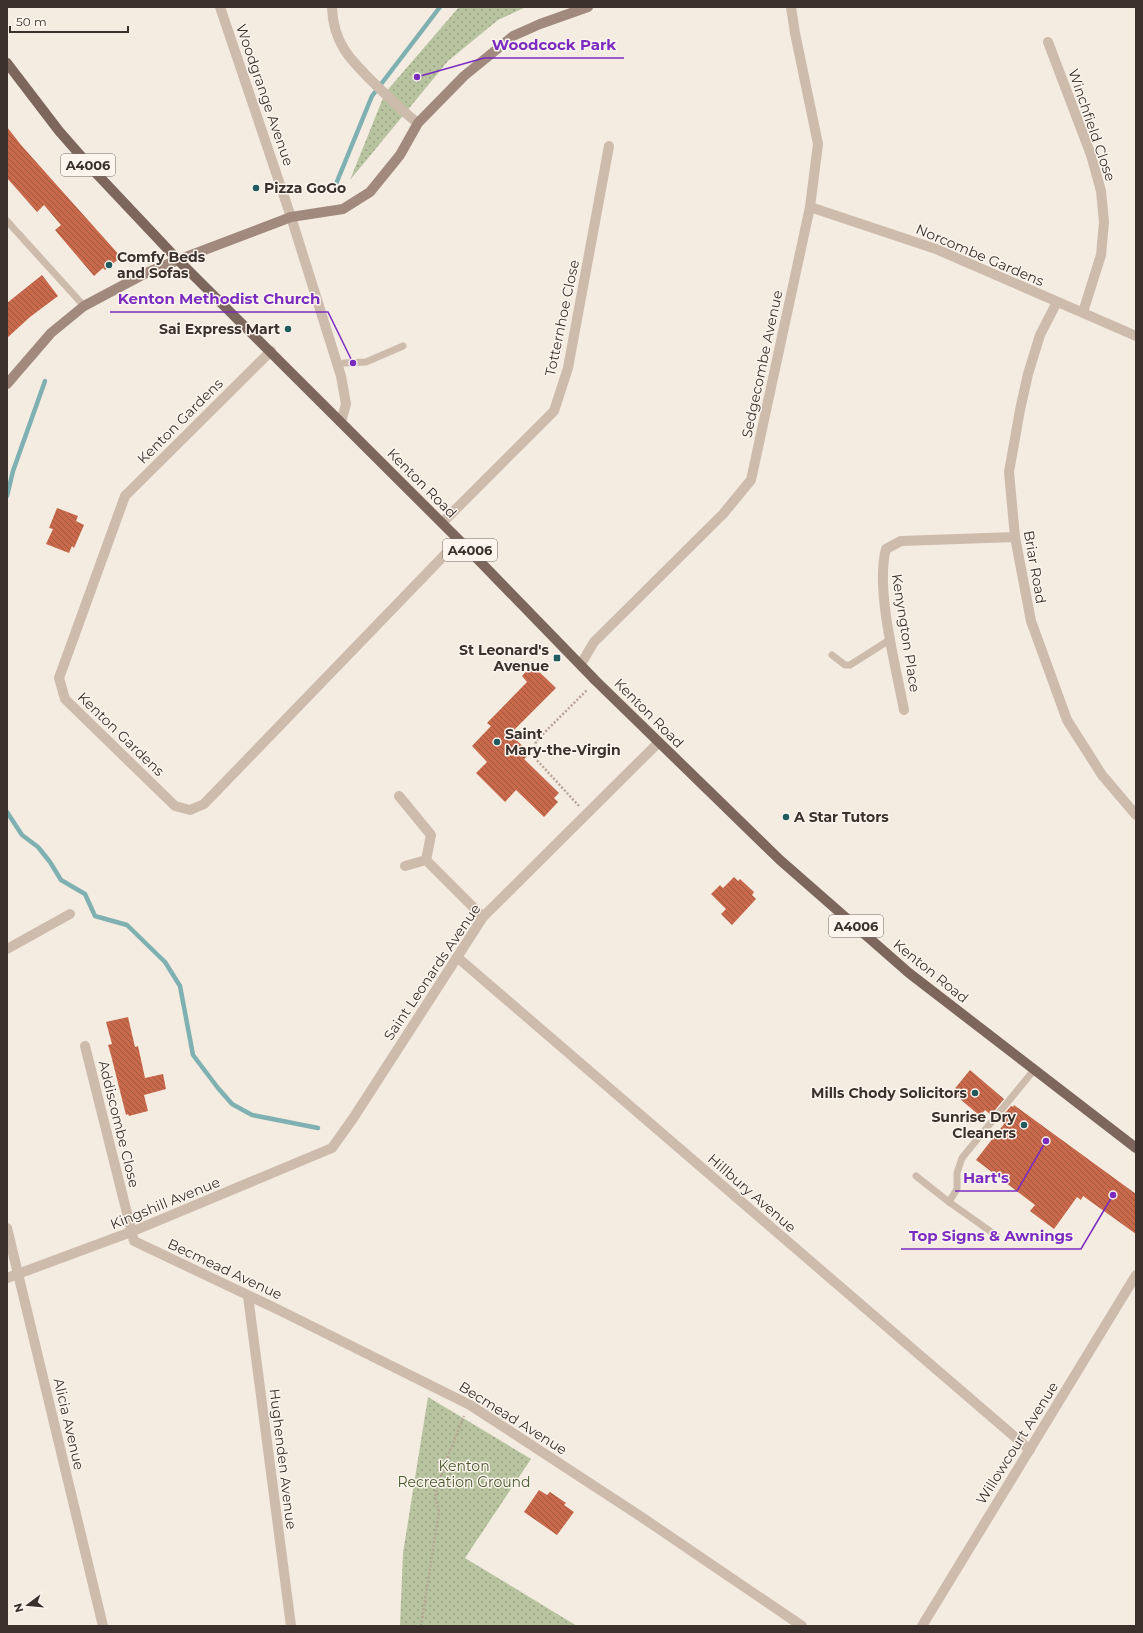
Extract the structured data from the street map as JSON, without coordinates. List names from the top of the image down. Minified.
{"streets":{"main road":["A4006","Kenton Road"],"street":["Woodgrange Avenue","Winchfield Close","Norcombe Gardens","Totternhoe Close","Sedgecombe Avenue","Kenton Gardens","Briar Road","Kenyngton Place","Saint Leonards Avenue","Addiscombe Close","Hillbury Avenue","Kingshill Avenue","Becmead Avenue","Alicia Avenue","Willowcourt Avenue","Hughenden Avenue"]},"crossings":[["Woodgrange Avenue","Kenton Road"],["Winchfield Close","Norcombe Gardens"],["A4006","Kenton Road"],["Norcombe Gardens","Sedgecombe Avenue"],["Norcombe Gardens","Briar Road"],["Totternhoe Close","Kenton Road"],["Sedgecombe Avenue","Kenton Road"],["Kenton Gardens","Kenton Road"],["Kenton Road","Saint Leonards Avenue"],["Briar Road","Kenyngton Place"],["Saint Leonards Avenue","Hillbury Avenue"],["Saint Leonards Avenue","Kingshill Avenue"],["Addiscombe Close","Kingshill Avenue"],["Addiscombe Close","Becmead Avenue"],["Hillbury Avenue","Willowcourt Avenue"],["Kingshill Avenue","Becmead Avenue"],["Kingshill Avenue","Alicia Avenue"],["Becmead Avenue","Hughenden Avenue"]],"parks":["Kenton Recreation Ground"],"places":{"other":["Woodcock Park","Pizza GoGo","Comfy Beds and Sofas","Sai Express Mart","Kenton Methodist Church","Saint Mary-the-Virgin","A Star Tutors","Mills Chody Solicitors","Sunrise Dry Cleaners","Hart's","Top Signs & Awnings"],"transit":["St Leonard's Avenue"]},"scale_bar":"50 m","north":"left"}
